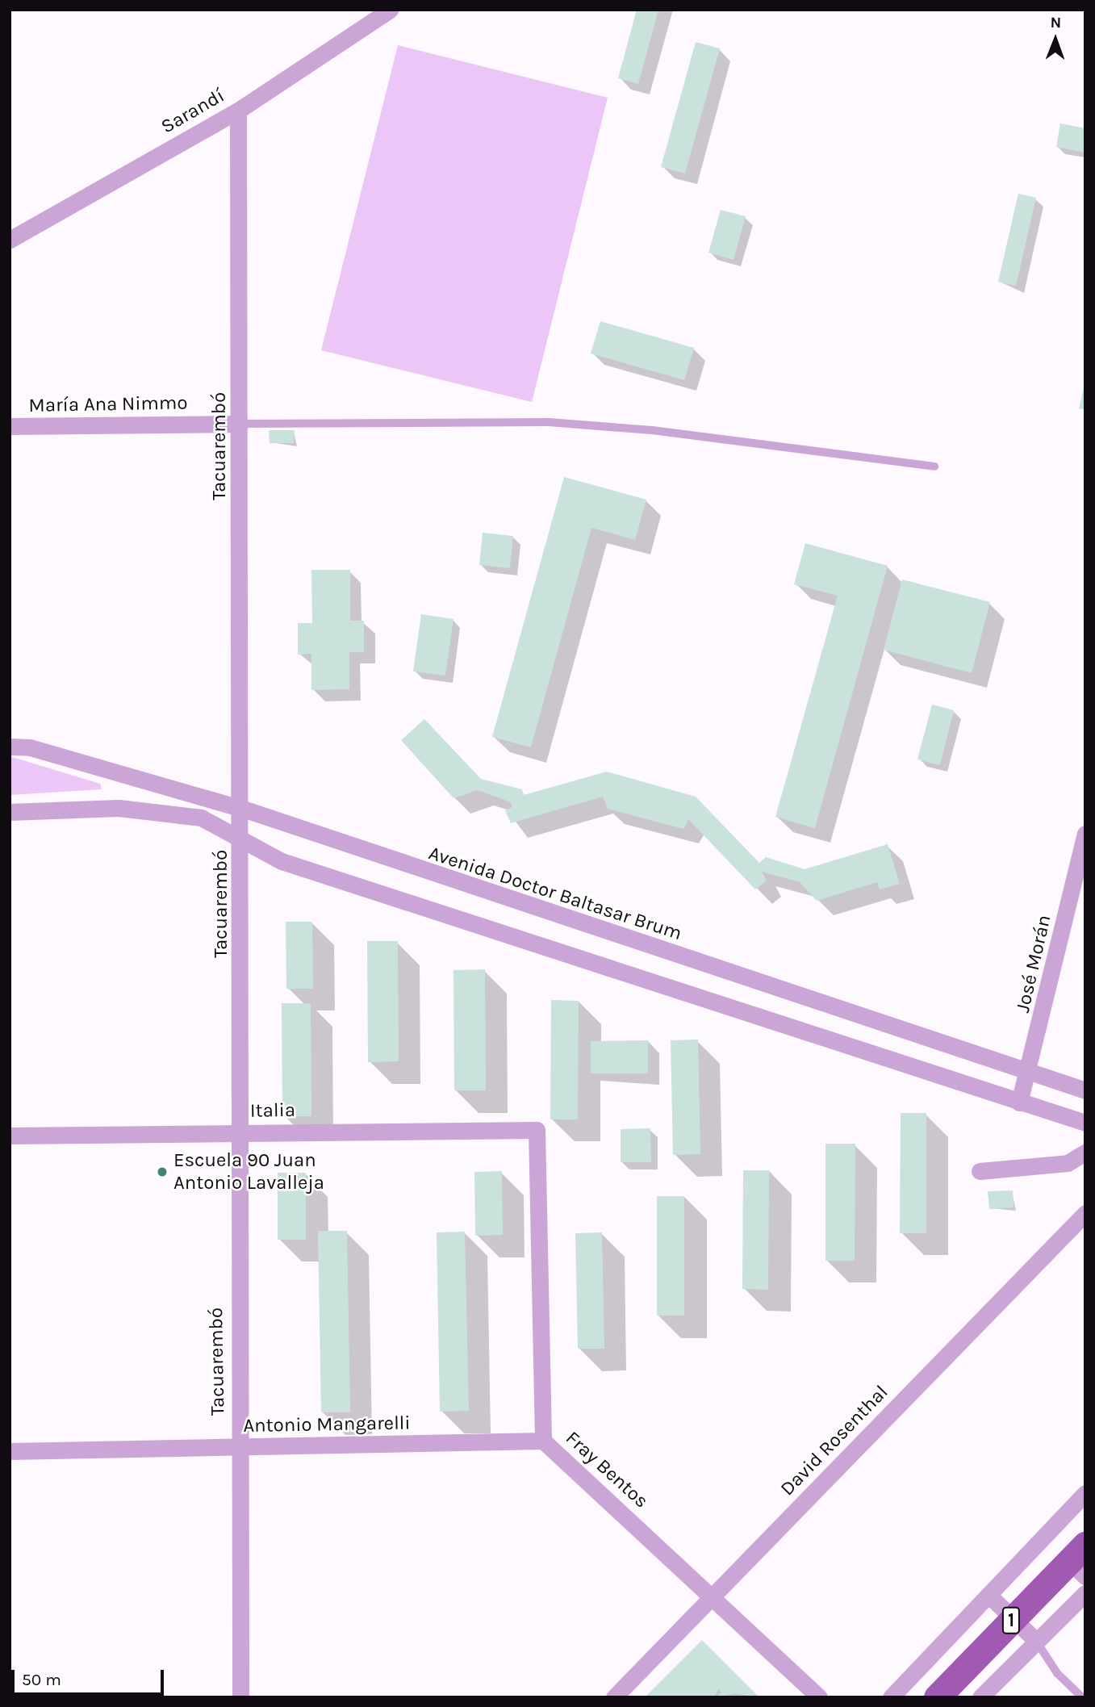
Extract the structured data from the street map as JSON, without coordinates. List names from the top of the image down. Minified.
{"streets":{"main road":["1"],"street":["Sarandí","María Ana Nimmo","Tacuarembó","Avenida Doctor Baltasar Brum","José Morán","Italia","Antonio Mangarelli","David Rosenthal","Fray Bentos"]},"crossings":[["Sarandí","Tacuarembó"],["María Ana Nimmo","Tacuarembó"],["Tacuarembó","Avenida Doctor Baltasar Brum"],["Tacuarembó","Italia"],["Tacuarembó","Antonio Mangarelli"],["Avenida Doctor Baltasar Brum","José Morán"],["Italia","Fray Bentos"],["Antonio Mangarelli","Fray Bentos"],["David Rosenthal","Fray Bentos"]],"places":["Escuela 90 Juan Antonio Lavalleja"],"scale_bar":"50 m","north":"top"}
